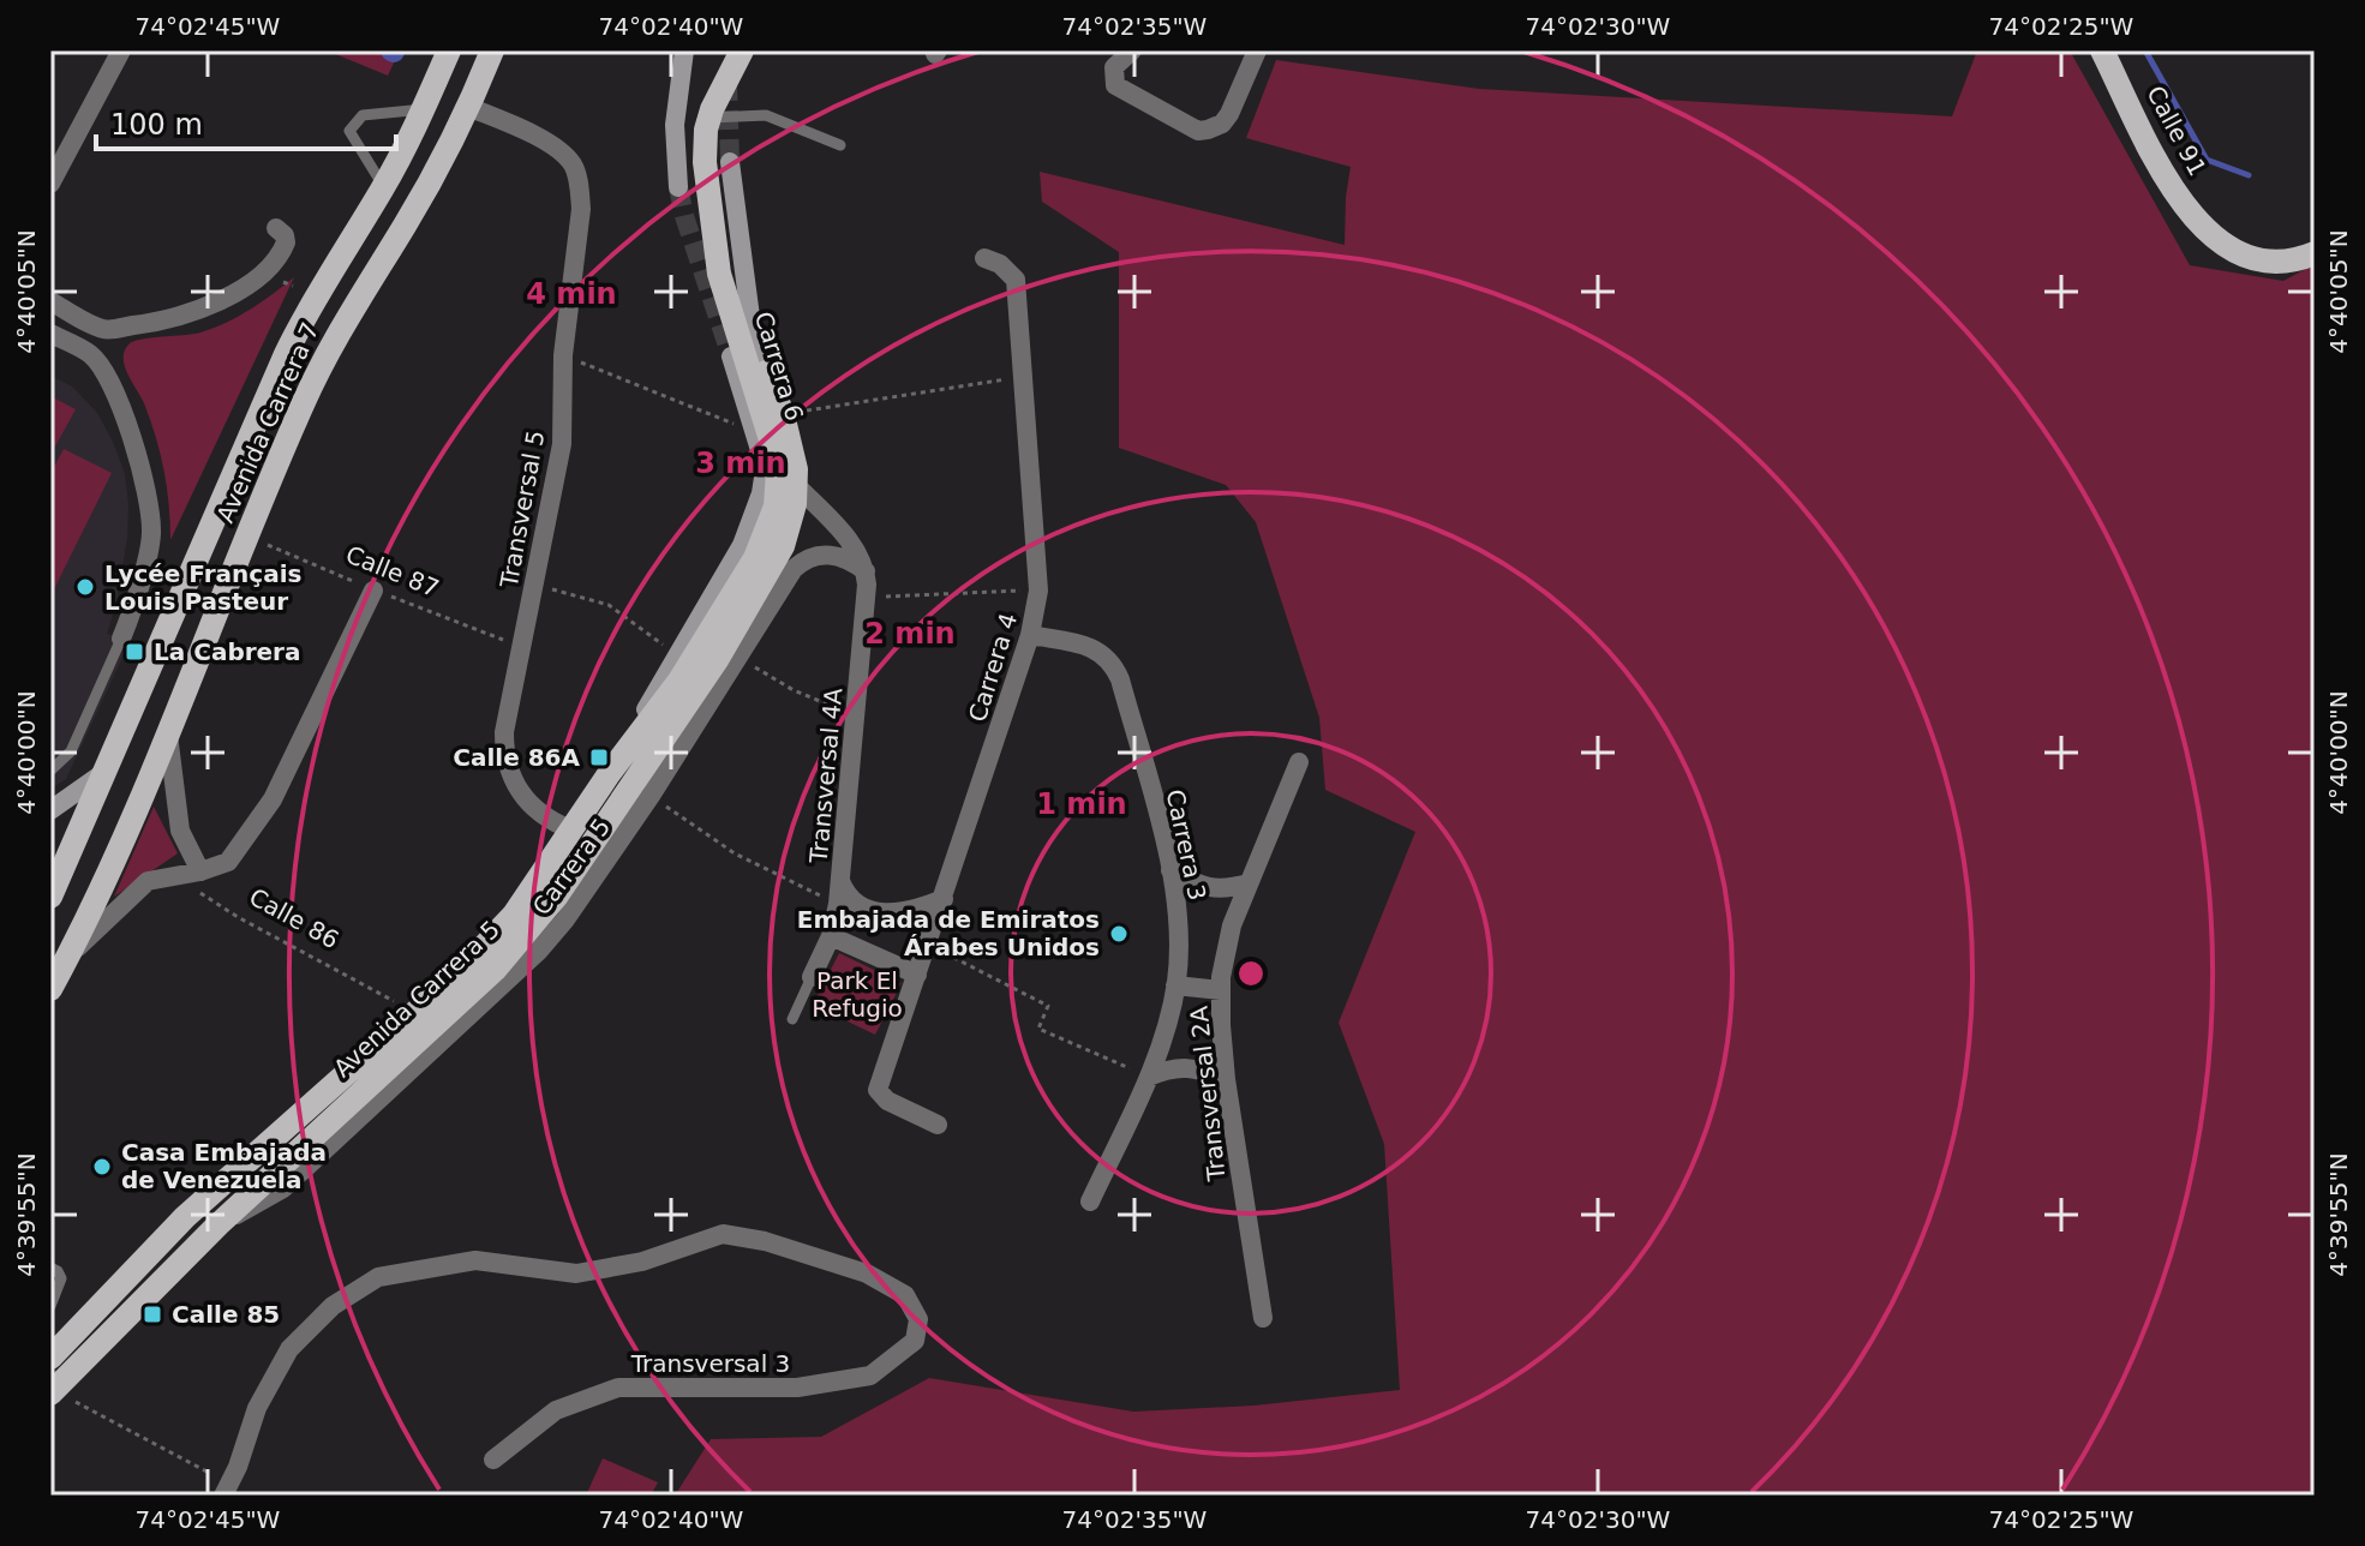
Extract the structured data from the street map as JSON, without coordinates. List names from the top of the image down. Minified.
{"streets":{"main road":["Calle 91","Carrera 6","Avenida Carrera 7","Avenida Carrera 5"],"street":["Transversal 5","Carrera 4","Transversal 4A","Carrera 3","Carrera 5","Transversal 2A","Transversal 3"],"path":["Calle 87","Calle 86"]},"crossings":[["Carrera 6","Avenida Carrera 5"],["Avenida Carrera 7","Transversal 5"],["Avenida Carrera 7","Calle 87"],["Transversal 5","Calle 87"],["Transversal 5","Avenida Carrera 5"],["Carrera 4","Carrera 3"],["Transversal 4A","Carrera 5"],["Transversal 4A","Avenida Carrera 5"],["Carrera 5","Avenida Carrera 5"]],"parks":["Park El Refugio"],"places":{"other":["Lycée Français Louis Pasteur","Embajada de Emiratos Árabes Unidos","Casa Embajada de Venezuela"],"transit":["La Cabrera","Calle 86A","Calle 85"]},"scale_bar":"100 m","coordinates":["74°02'45\"W","74°02'40\"W","74°02'35\"W","74°02'30\"W","74°02'25\"W","4°40'05\"N","4°40'00\"N","4°39'55\"N"],"rings":["4 min","3 min","2 min","1 min"]}
